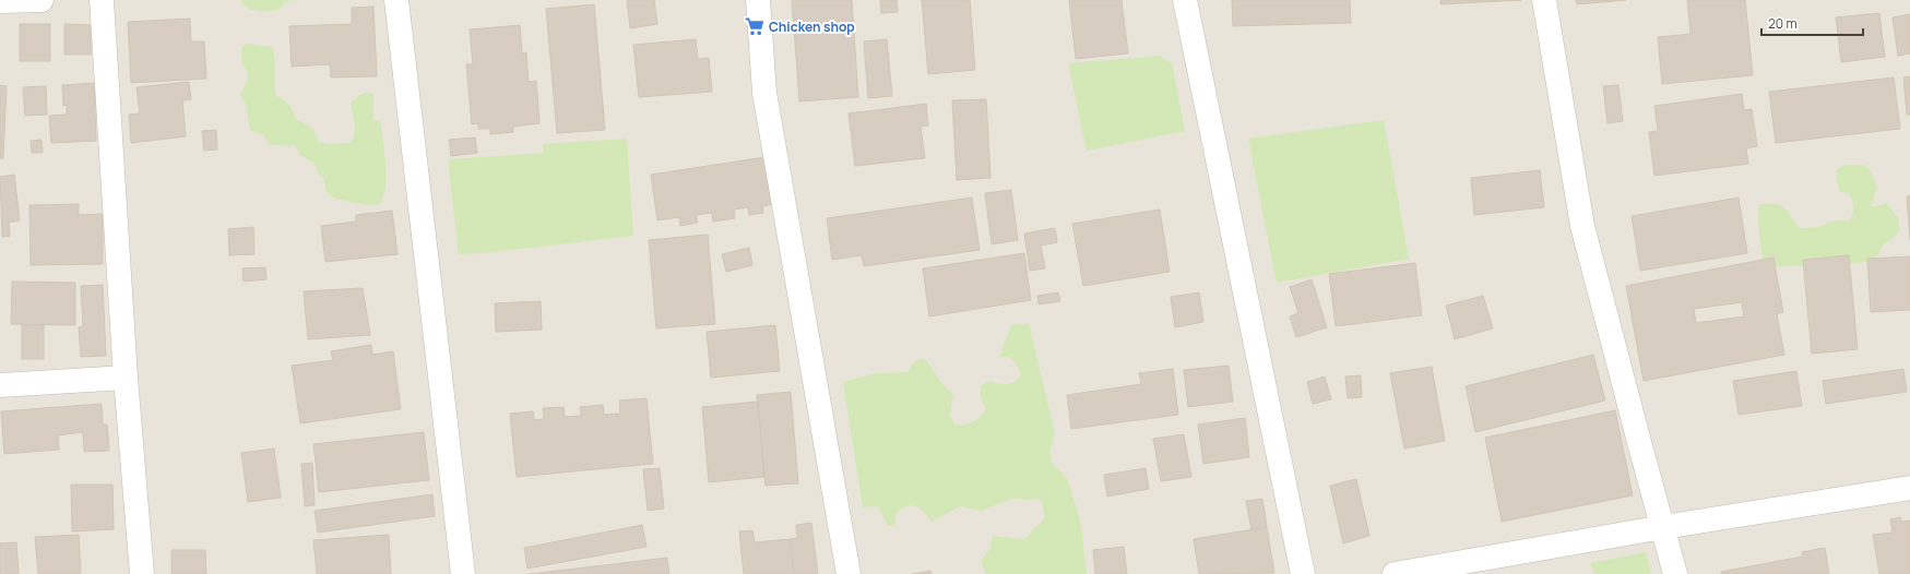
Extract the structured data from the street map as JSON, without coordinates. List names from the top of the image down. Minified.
{"places":{"supermarket":["Chicken shop"]},"scale_bar":"20 m"}
